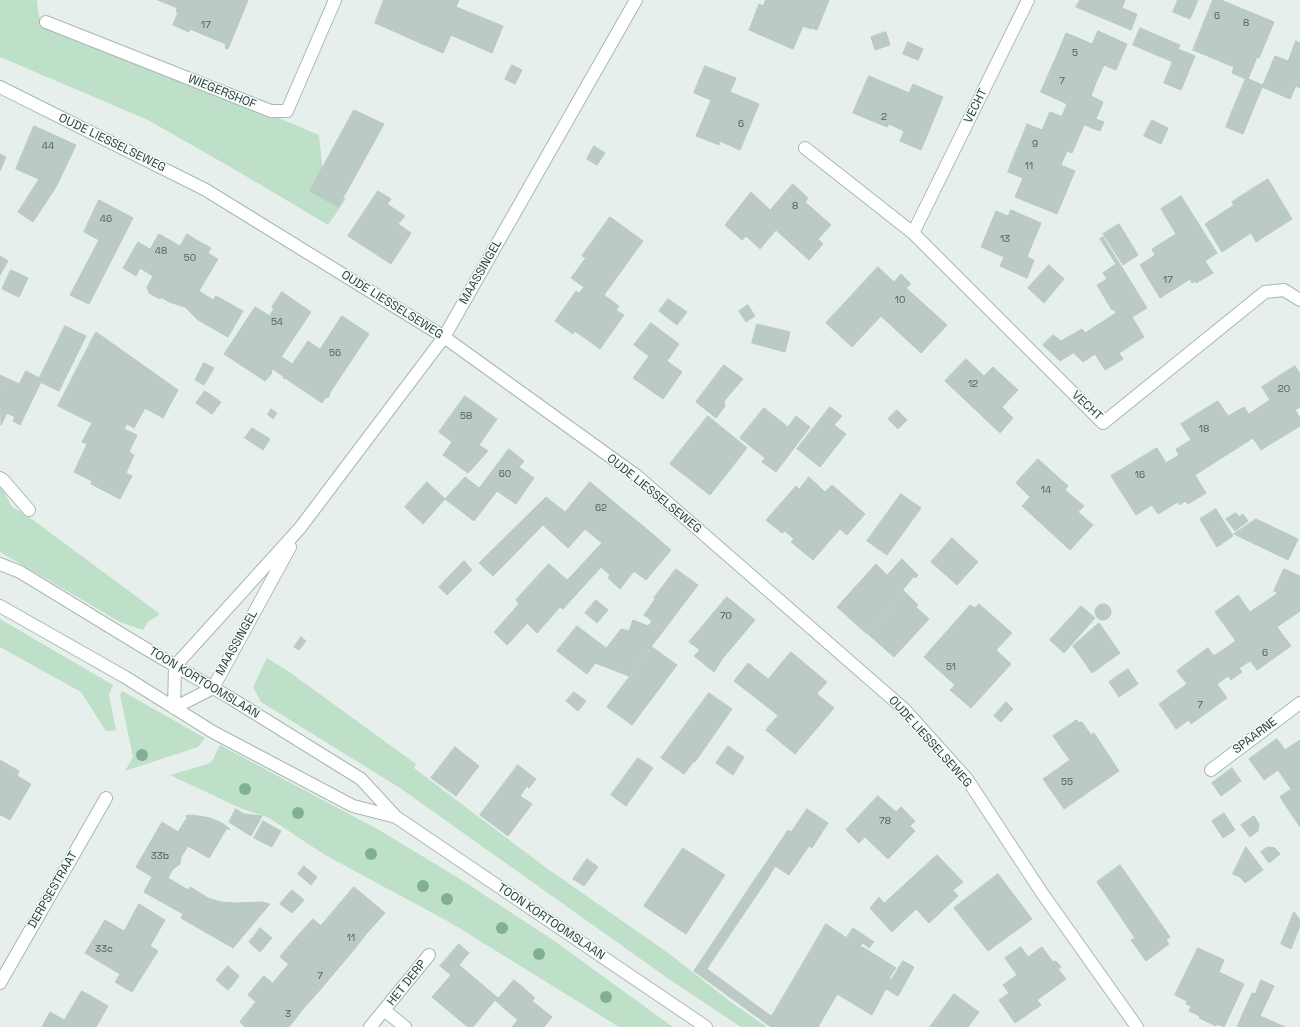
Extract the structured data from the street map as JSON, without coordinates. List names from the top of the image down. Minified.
{"streets":{"street":["WIEGERSHOF","VECHT","OUDE LIESSELSEWEG","MAASSINGEL","TOON KORTOOMSLAAN","SPAARNE","DERPSESTRAAT","HET DERP"]},"crossings":[["OUDE LIESSELSEWEG","MAASSINGEL"],["MAASSINGEL","TOON KORTOOMSLAAN"]],"house_numbers":["6","8","17","5","7","2","6","9","44","11","8","46","13","48","50","17","10","54","56","12","20","58","18","60","16","14","62","70","6","51","7","55","78","33b","11","33c","7","3"]}
